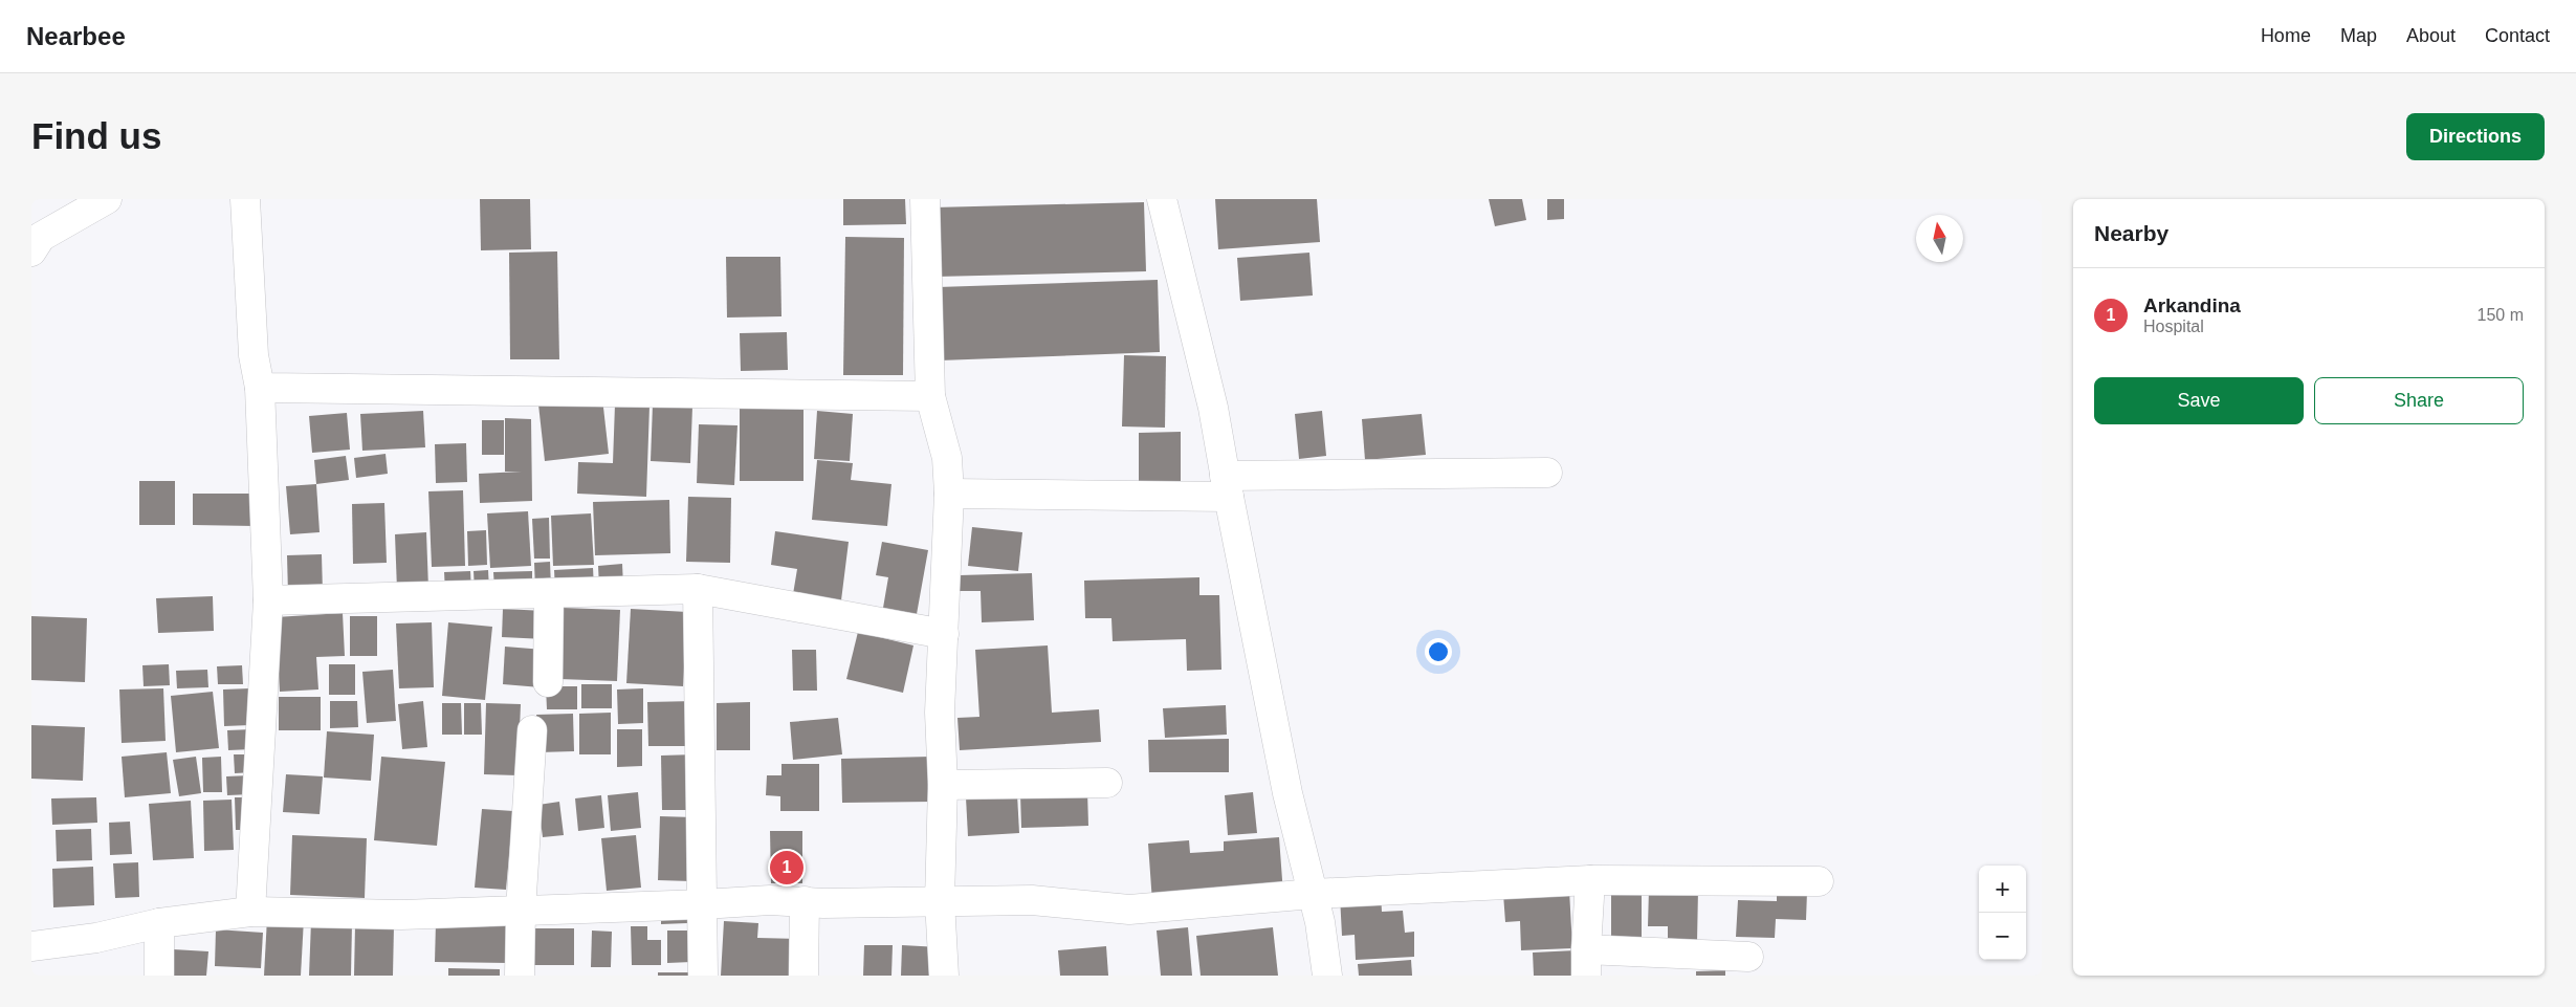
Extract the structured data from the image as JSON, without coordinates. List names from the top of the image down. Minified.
{"north":"top","page":{"header":"Nearbee","nav":["Home","Map","About","Contact"],"buttons":["Directions",["Save","Share"]],"title":"Find us","heading":"Nearby","list":[{"mark":"1","name":"Arkandina","note":"Hospital","value":"150 m"}],"pins":"1","map_buttons":["+","−"]}}
